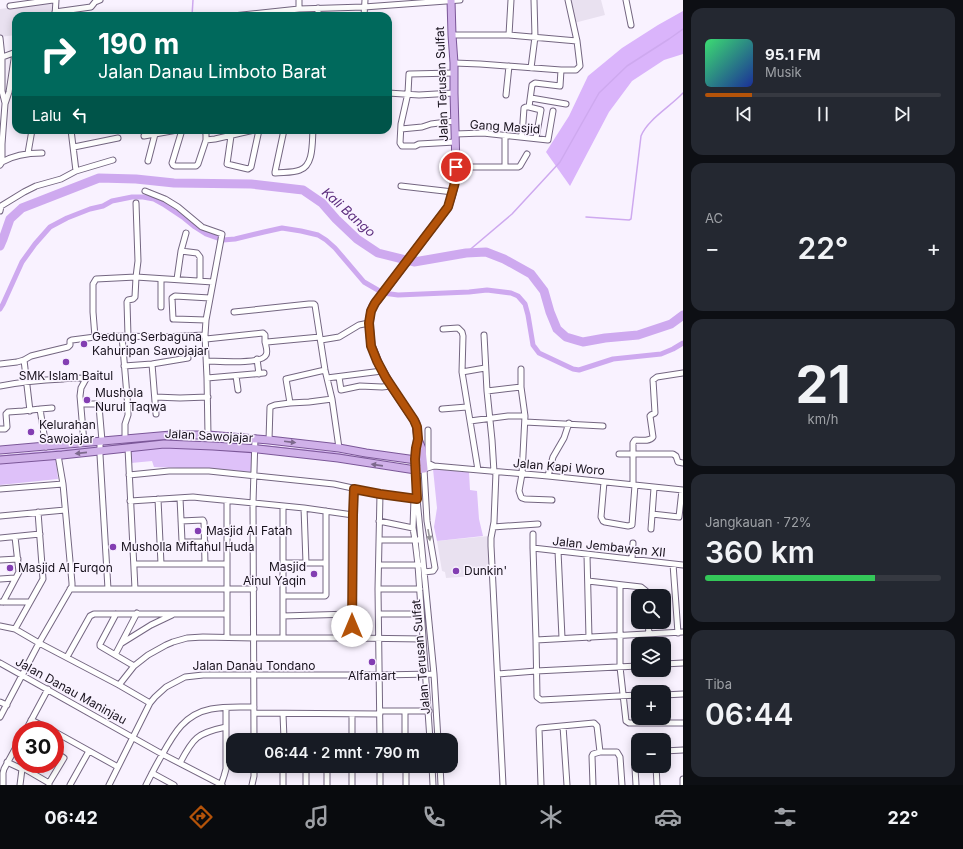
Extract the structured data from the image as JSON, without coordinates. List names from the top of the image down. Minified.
{"streets":{"main road":["Jalan Terusan Sulfat","Jalan Sawojajar","Jalan Kapi Woro"],"street":["Gang Masjid","Jalan Jembawan XII","Jalan Danau Tondano","Jalan Danau Maninjau"]},"crossings":[["Jalan Terusan Sulfat","Gang Masjid"],["Jalan Terusan Sulfat","Jalan Sawojajar"],["Jalan Terusan Sulfat","Jalan Kapi Woro"],["Jalan Terusan Sulfat","Jalan Danau Tondano"],["Jalan Sawojajar","Jalan Kapi Woro"],["Jalan Danau Tondano","Jalan Danau Maninjau"]],"water":["Kali Bango"],"places":["Gedung Serbaguna Kahuripan Sawojajar","SMK Islam Baitul","Mushola Nurul Taqwa","Kelurahan Sawojajar","Masjid Al Fatah","Musholla Miftahul Huda","Masjid Al Furqon","Dunkin'","Masjid Ainul Yaqin","Alfamart"],"page":{"turn":["190 m","Jalan Danau Limboto Barat"],"song":["95.1 FM","Musik"],"then":"Lalu","tile":["AC",["21","km/h"],["Jangkauan · 72%","360 km"],["Tiba","06:44"]],"heat":["−","22°","+"],"map_buttons":["+","−"],"limit":"30","trip":"06:44 · 2 mnt · 790 m","tabs":["06:42","22°"]}}
